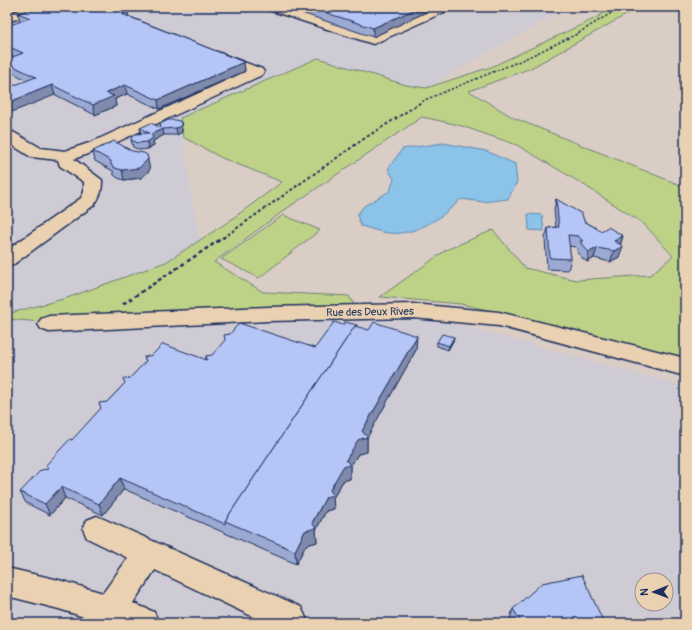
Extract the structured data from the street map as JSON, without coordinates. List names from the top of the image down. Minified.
{"streets":{"street":["Rue des Deux Rives"]},"north":"left"}
